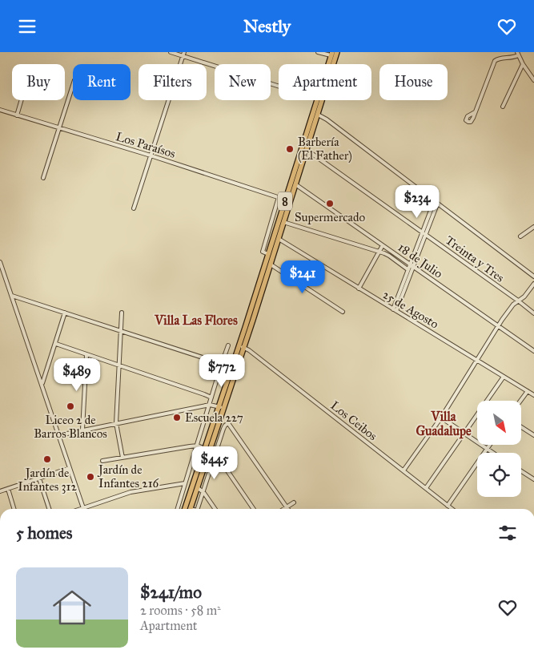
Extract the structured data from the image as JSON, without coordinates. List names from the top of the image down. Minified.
{"streets":{"highway":["8"],"street":["Los Paraísos","Treinta y Tres","18 de Julio","25 de Agosto","Los Ceibos"]},"crossings":[["Los Paraísos","8"],["8","Treinta y Tres"],["8","18 de Julio"],["8","25 de Agosto"],["8","Los Ceibos"]],"districts":["Villa Las Flores","Villa Guadalupe"],"places":["Barbería (El Father)","Supermercado","Liceo 2 de Barros Blancos","Escuela 227","Jardín de Infantes 312","Jardín de Infantes 216"],"north":"bottom right","page":{"header":"Nestly","chip":["Buy","Rent","Filters","New","Apartment","House"],"price":["$234","$241","$772","$489","$445"],"heading":"5 homes","list":[{"name":"$241/mo","note":"2 rooms · 58 m² · Apartment"}]}}
